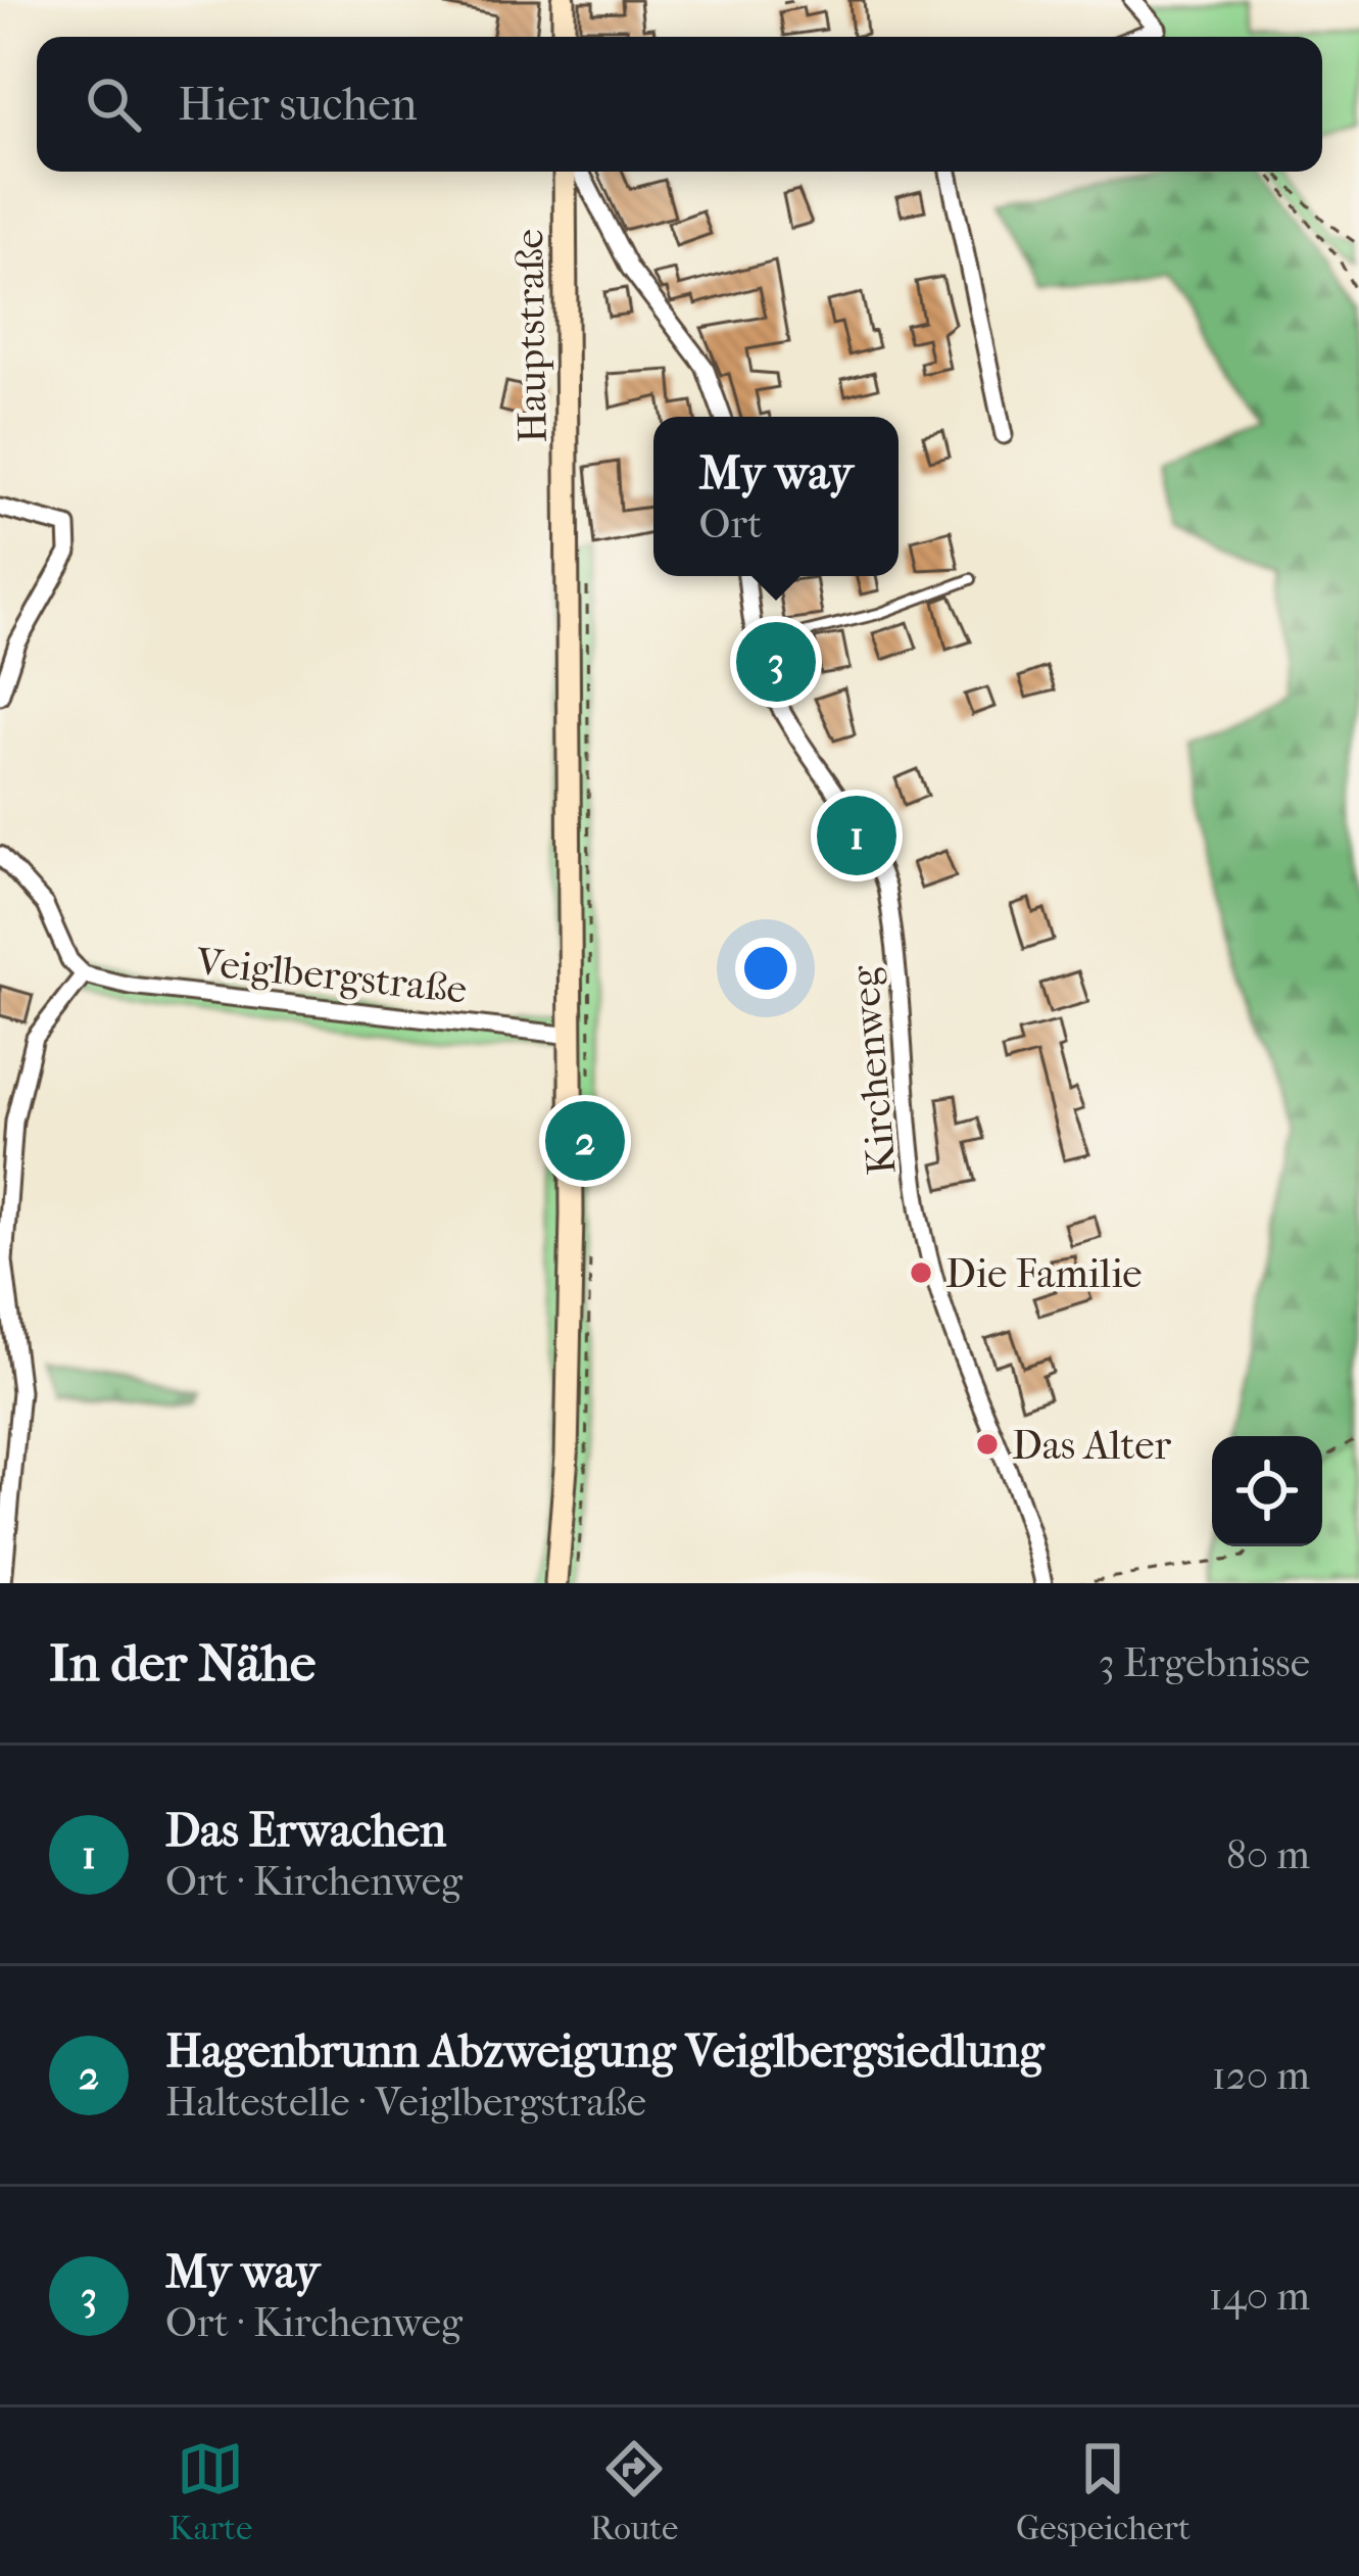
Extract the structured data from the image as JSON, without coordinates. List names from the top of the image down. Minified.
{"streets":{"main road":["Hauptstraße"],"street":["Veiglbergstraße","Kirchenweg"]},"crossings":[["Hauptstraße","Veiglbergstraße"]],"places":["Die Familie","Das Alter"],"page":{"search":"Hier suchen","popup":["My way","Ort"],"pins":["3","1","2"],"heading":["In der Nähe","3 Ergebnisse"],"list":[{"mark":"1","name":"Das Erwachen","note":"Ort · Kirchenweg","value":"80 m"},{"mark":"2","name":"Hagenbrunn Abzweigung Veiglbergsiedlung","note":"Haltestelle · Veiglbergstraße","value":"120 m"},{"mark":"3","name":"My way","note":"Ort · Kirchenweg","value":"140 m"}],"nav":["Karte","Route","Gespeichert"]}}
